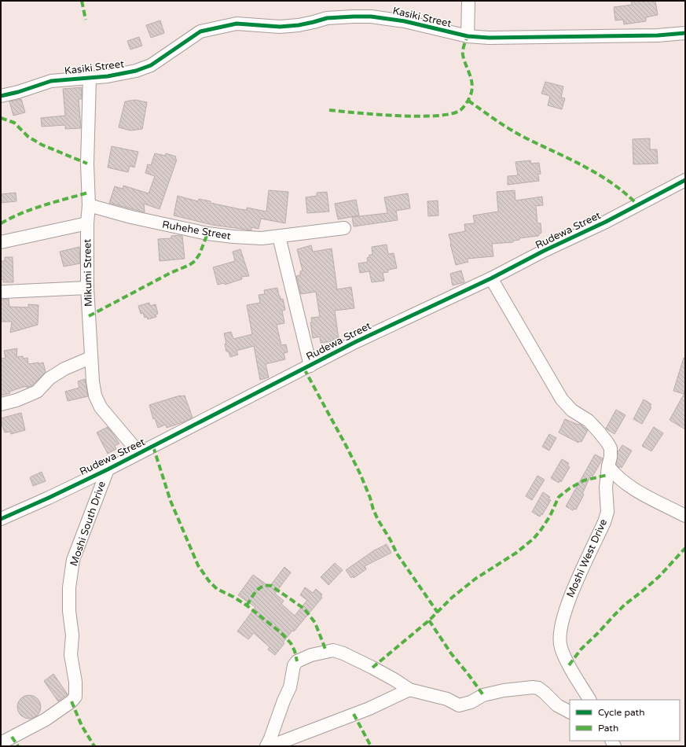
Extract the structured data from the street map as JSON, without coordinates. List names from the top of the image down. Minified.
{"streets":{"street":["Kasiki Street","Ruhehe Street","Rudewa Street","Mikumi Street","Moshi South Drive","Moshi West Drive"]},"crossings":[["Kasiki Street","Mikumi Street"],["Ruhehe Street","Mikumi Street"],["Rudewa Street","Mikumi Street"],["Rudewa Street","Moshi South Drive"],["Rudewa Street","Moshi West Drive"]],"legend":["Cycle path","Path"]}
